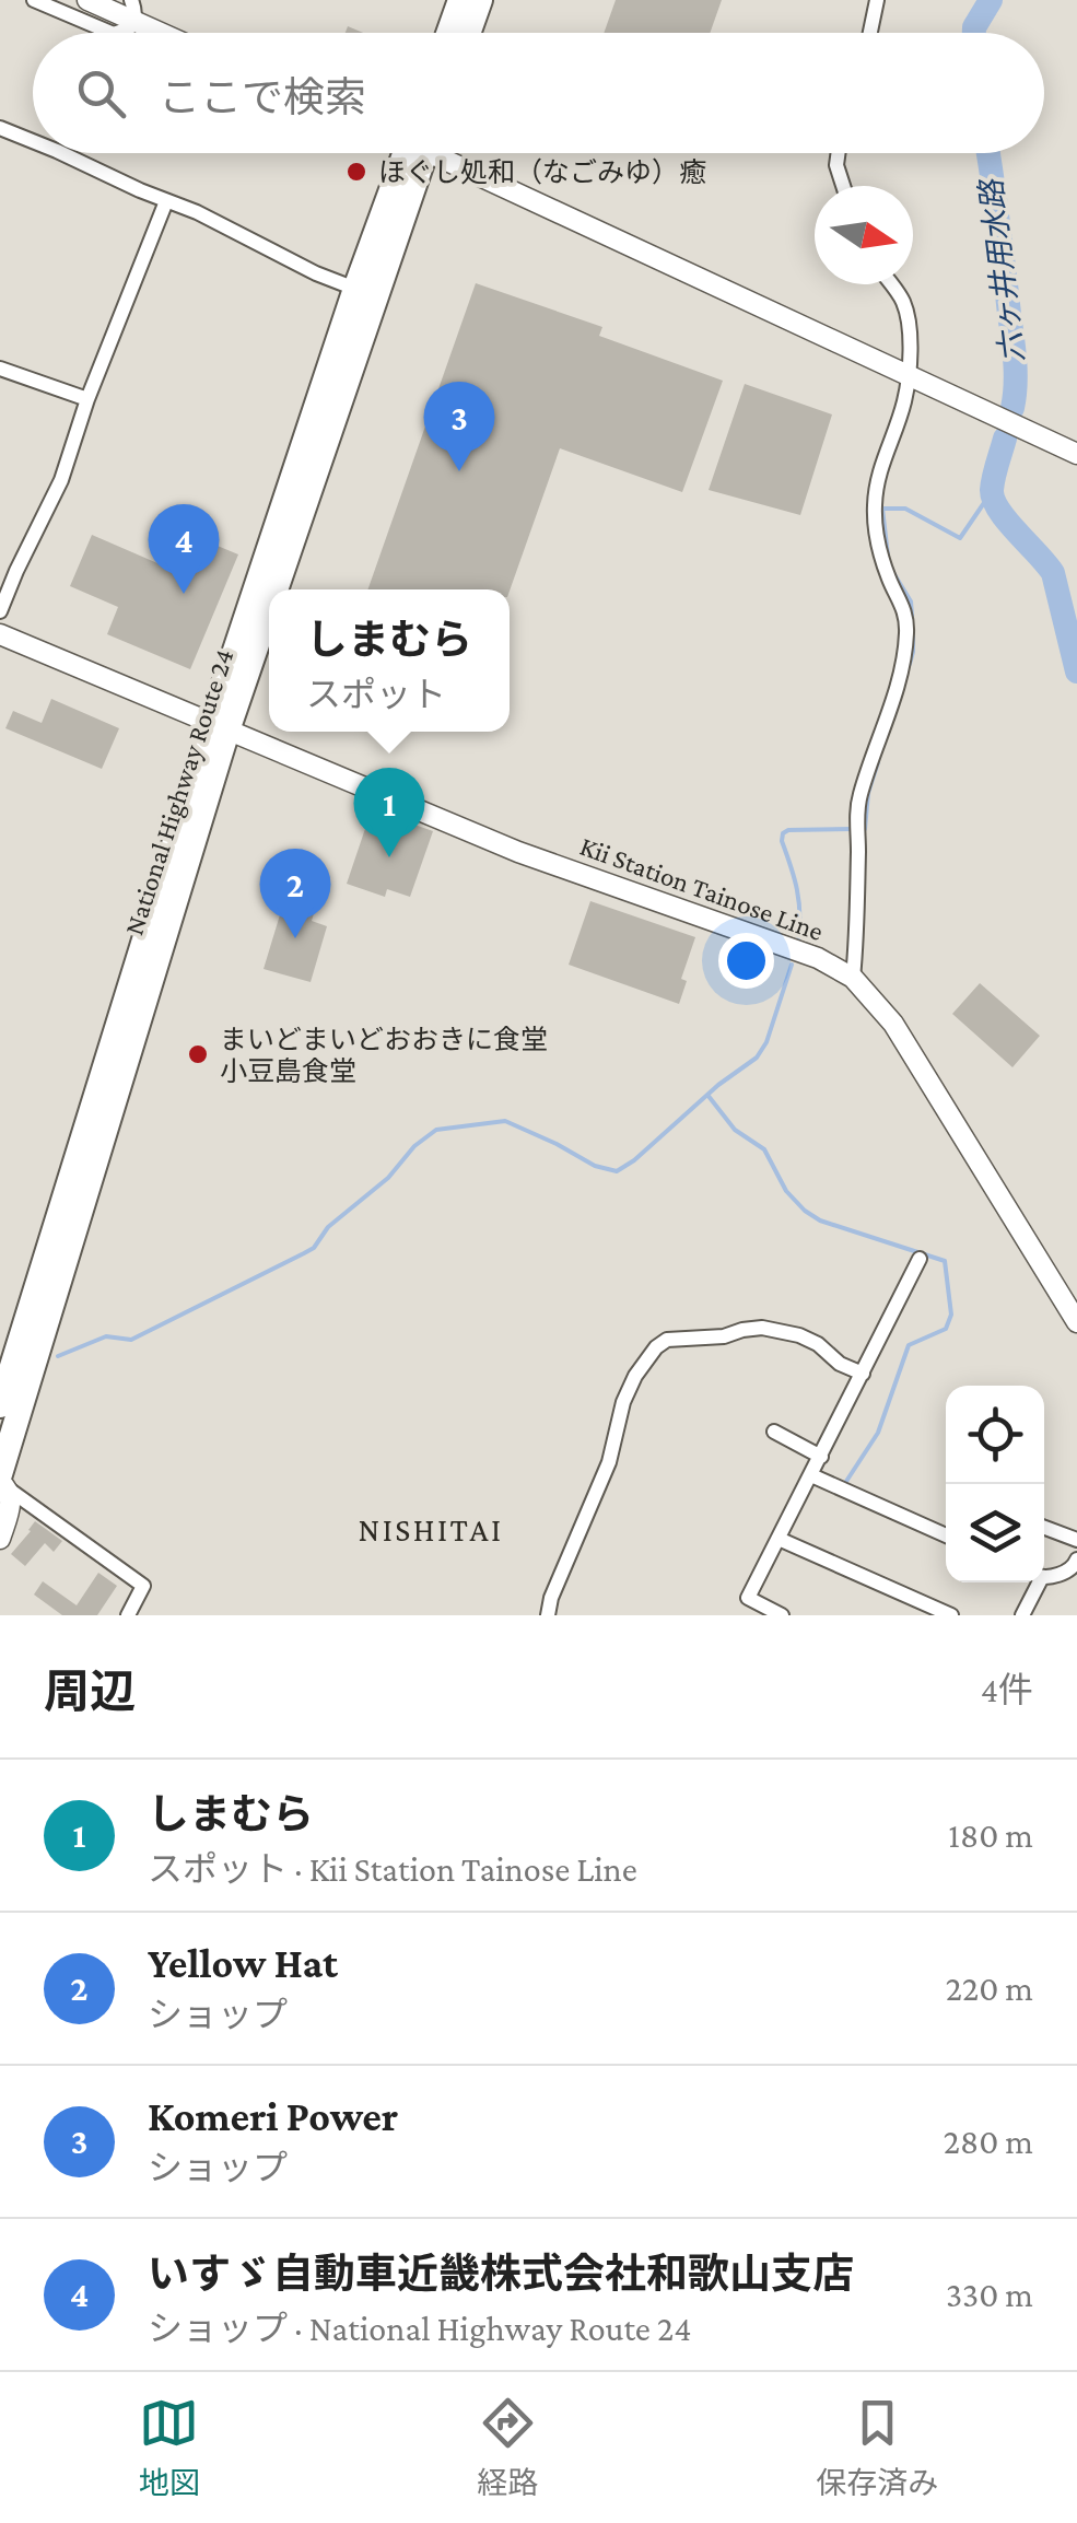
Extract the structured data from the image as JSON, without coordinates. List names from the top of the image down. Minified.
{"streets":{"highway":["National Highway Route 24"],"main road":["Kii Station Tainose Line"]},"crossings":[["National Highway Route 24","Kii Station Tainose Line"]],"districts":["NISHITAI"],"water":["六ヶ井用水路"],"places":["ほぐし処和（なごみゆ）癒","まいどまいどおおきに食堂 小豆島食堂"],"north":"right","page":{"search":"ここで検索","pins":["3","4","1","2"],"popup":["しまむら","スポット"],"heading":["周辺","4件"],"list":[{"mark":"1","name":"しまむら","note":"スポット · Kii Station Tainose Line","value":"180 m"},{"mark":"2","name":"Yellow Hat","note":"ショップ","value":"220 m"},{"mark":"3","name":"Komeri Power","note":"ショップ","value":"280 m"},{"mark":"4","name":"いすゞ自動車近畿株式会社和歌山支店","note":"ショップ · National Highway Route 24","value":"330 m"}],"nav":["地図","経路","保存済み"]}}
